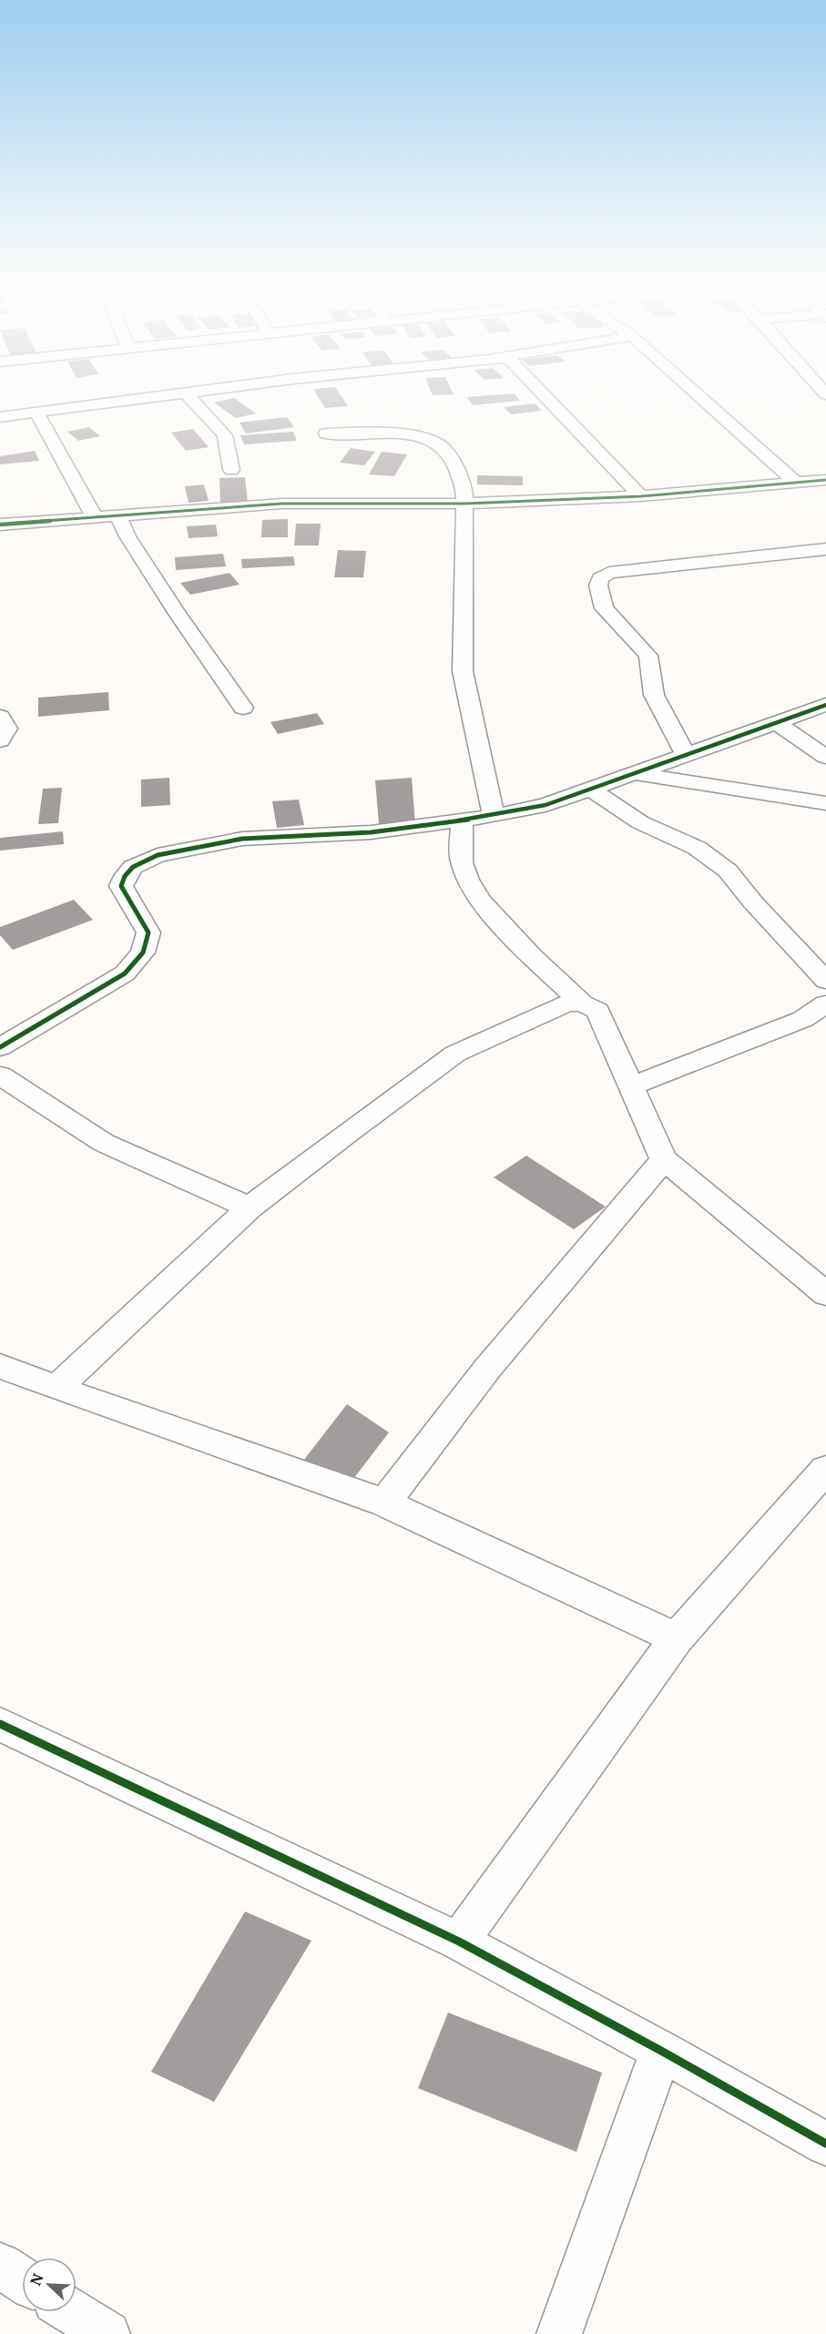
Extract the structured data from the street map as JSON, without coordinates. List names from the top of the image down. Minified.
{"north":"top left"}
